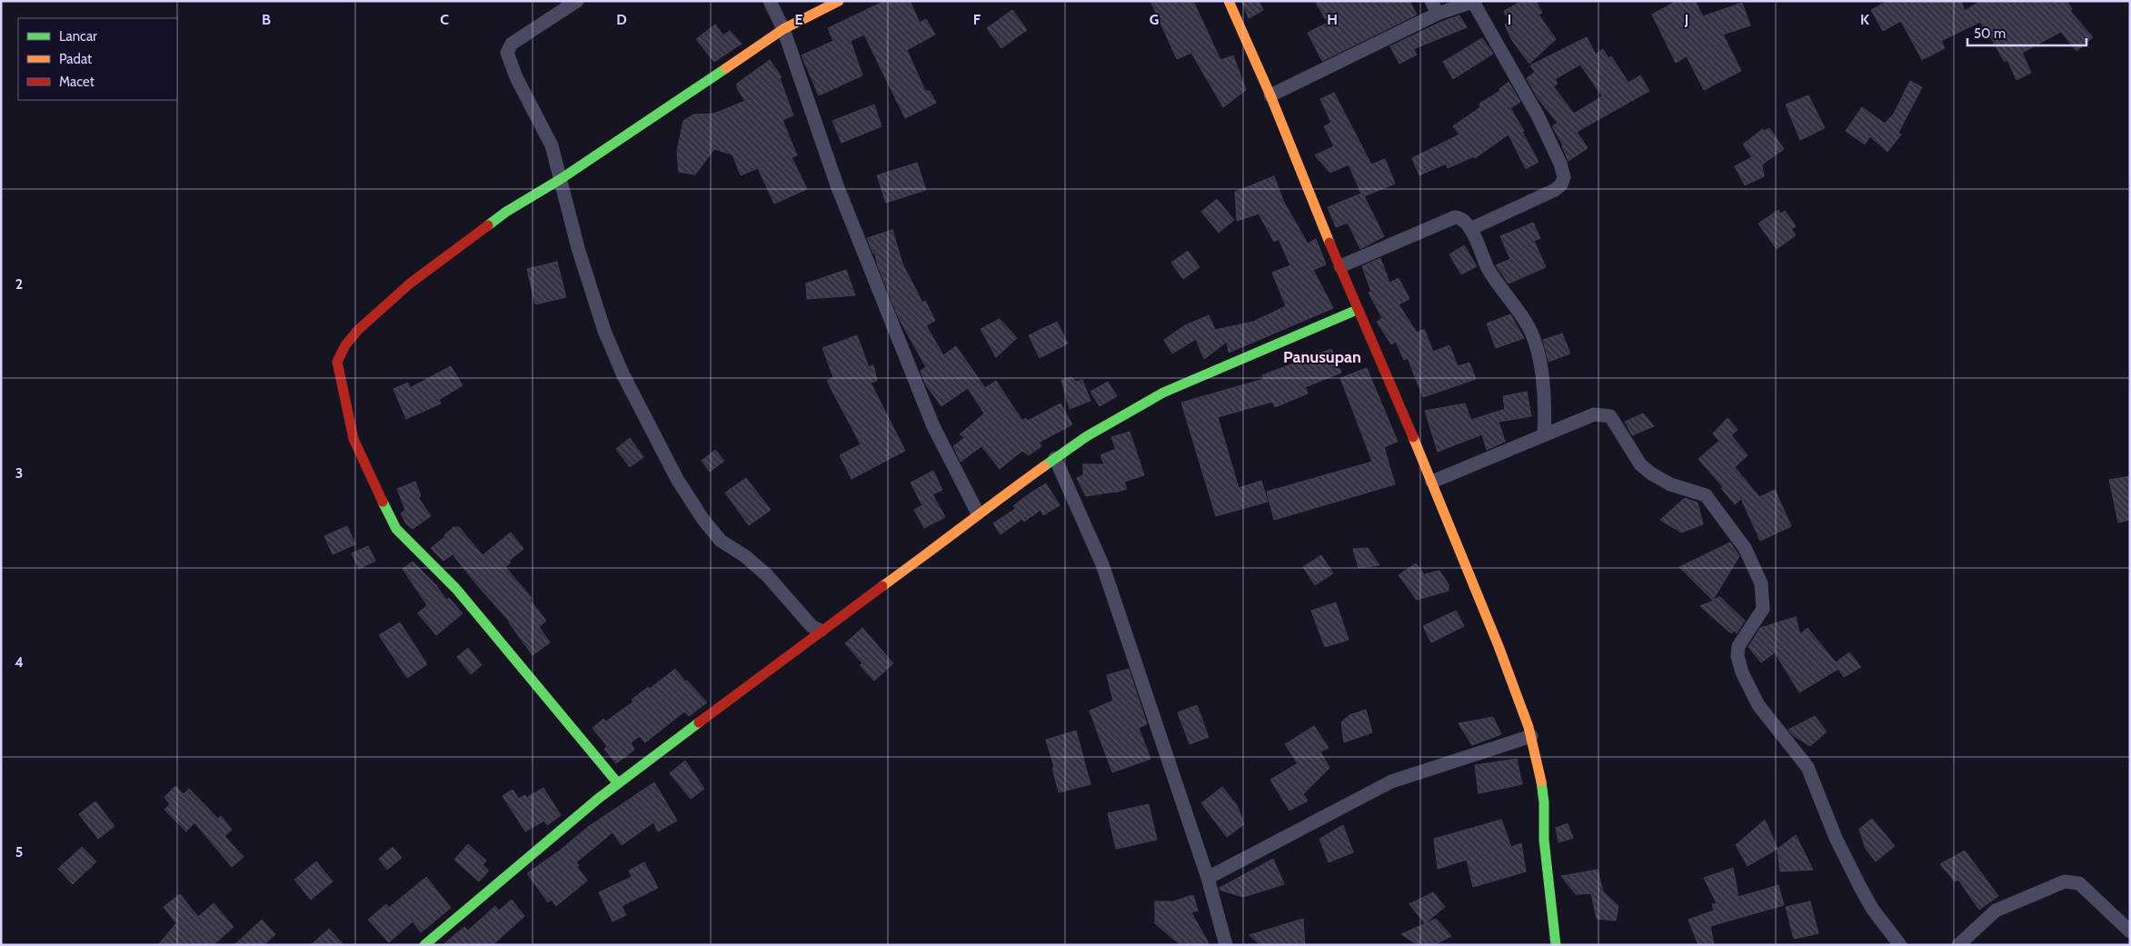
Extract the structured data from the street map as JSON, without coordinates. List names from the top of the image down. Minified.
{"districts":["Panusupan"],"legend":["Lancar","Padat","Macet"],"scale_bar":"50 m","grid":{"columns":["B","C","D","E","F","G","H","I","J","K"],"rows":["2","3","4","5"]}}
